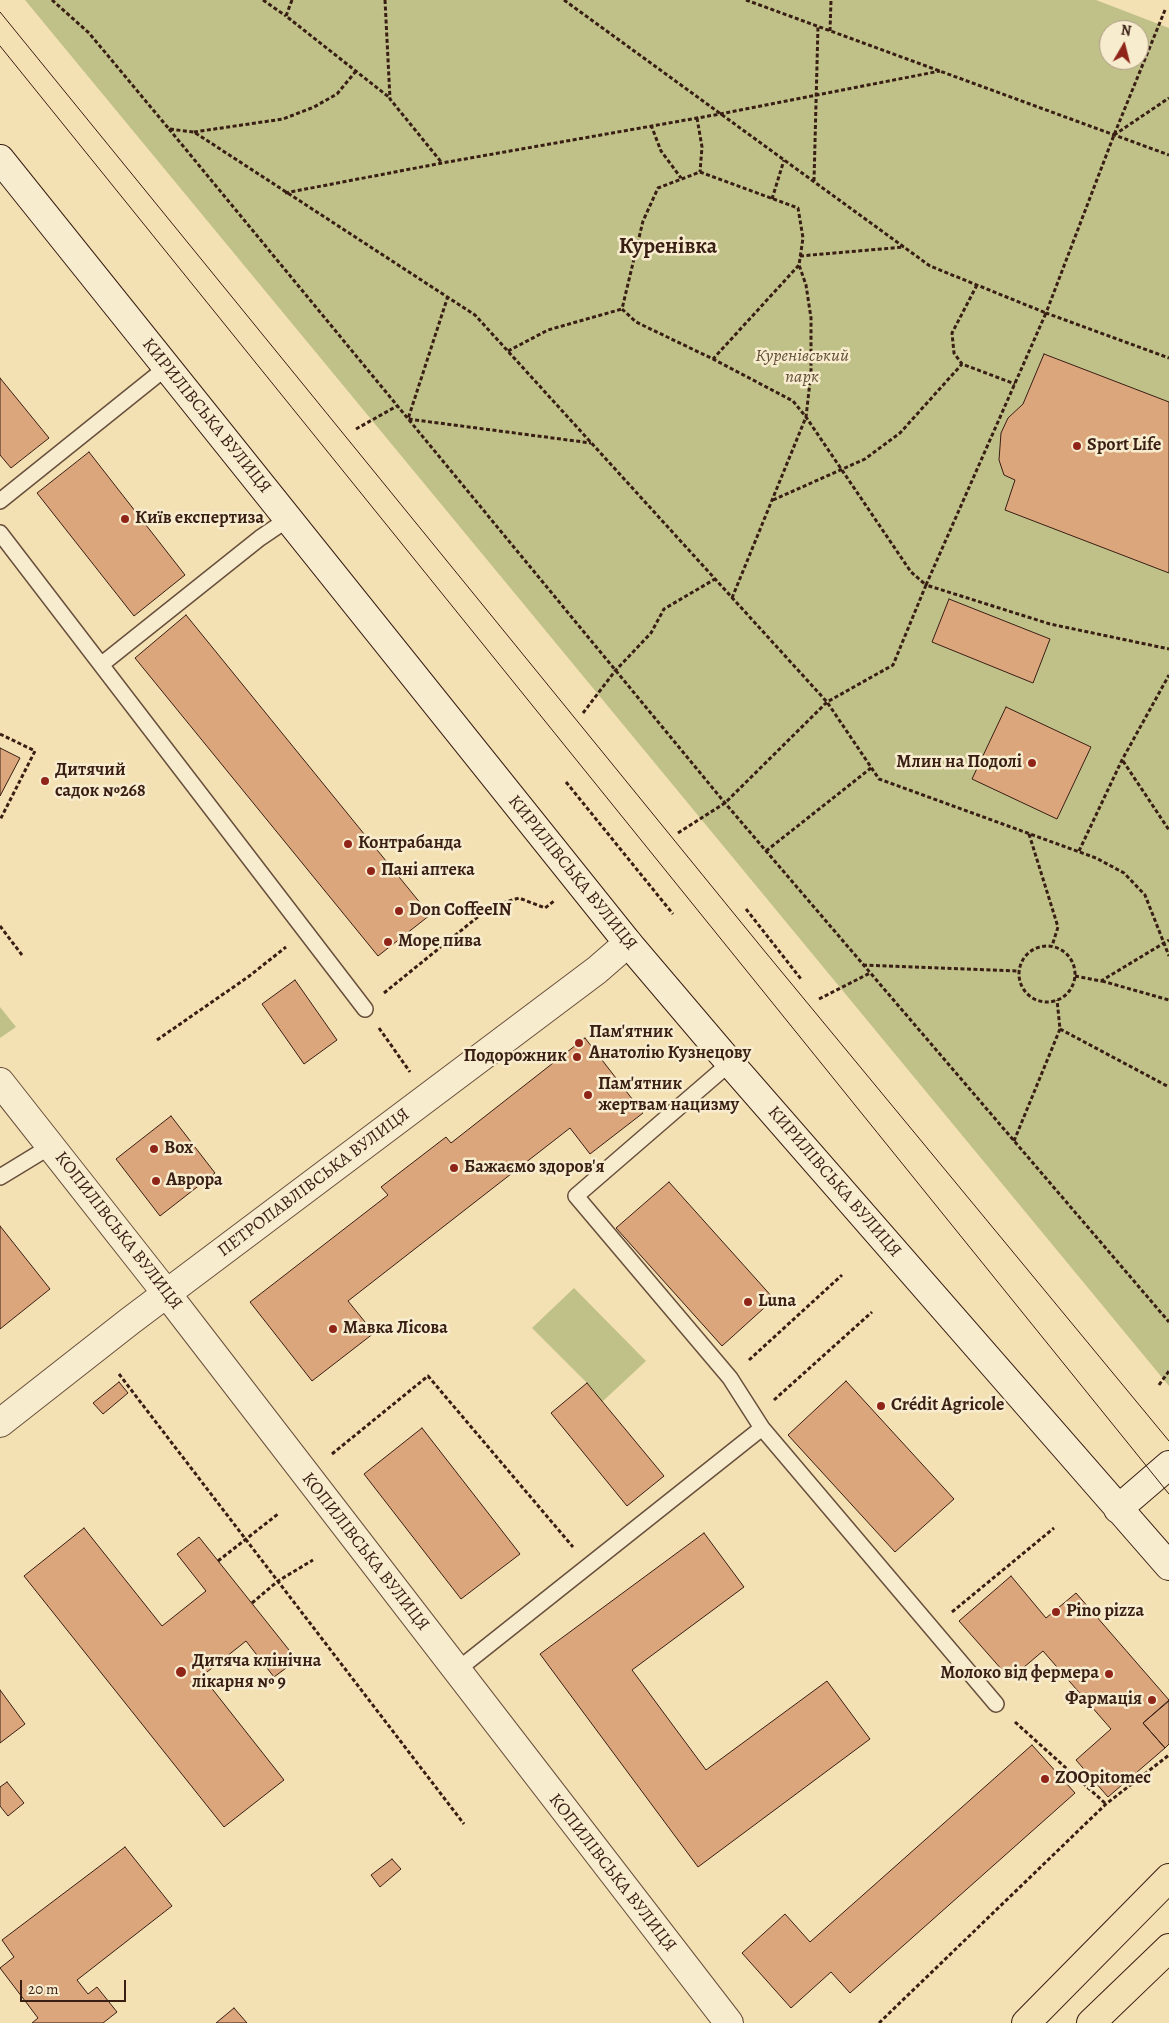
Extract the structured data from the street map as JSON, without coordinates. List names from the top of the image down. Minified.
{"streets":{"street":["КИРИЛІВСЬКА ВУЛИЦЯ","ПЕТРОПАВЛІВСЬКА ВУЛИЦЯ","КОПИЛІВСЬКА ВУЛИЦЯ"]},"crossings":[["КИРИЛІВСЬКА ВУЛИЦЯ","ПЕТРОПАВЛІВСЬКА ВУЛИЦЯ"],["ПЕТРОПАВЛІВСЬКА ВУЛИЦЯ","КОПИЛІВСЬКА ВУЛИЦЯ"]],"districts":["Куренівка"],"parks":["Куренівський парк"],"places":["Sport Life","Київ експертиза","Млин на Подолі","Дитячий садок №268","Контрабанда","Пані аптека","Don CoffeeIN","Море пива","Пам'ятник Анатолію Кузнецову","Подорожник","Пам'ятник жертвам нацизму","Box","Бажаємо здоров'я","Аврора","Luna","Мавка Лісова","Crédit Agricole","Pino pizza","Дитяча клінічна лікарня № 9","Молоко від фермера","Фармація","ZOOpitomec"],"scale_bar":"20 m","north":"top"}
